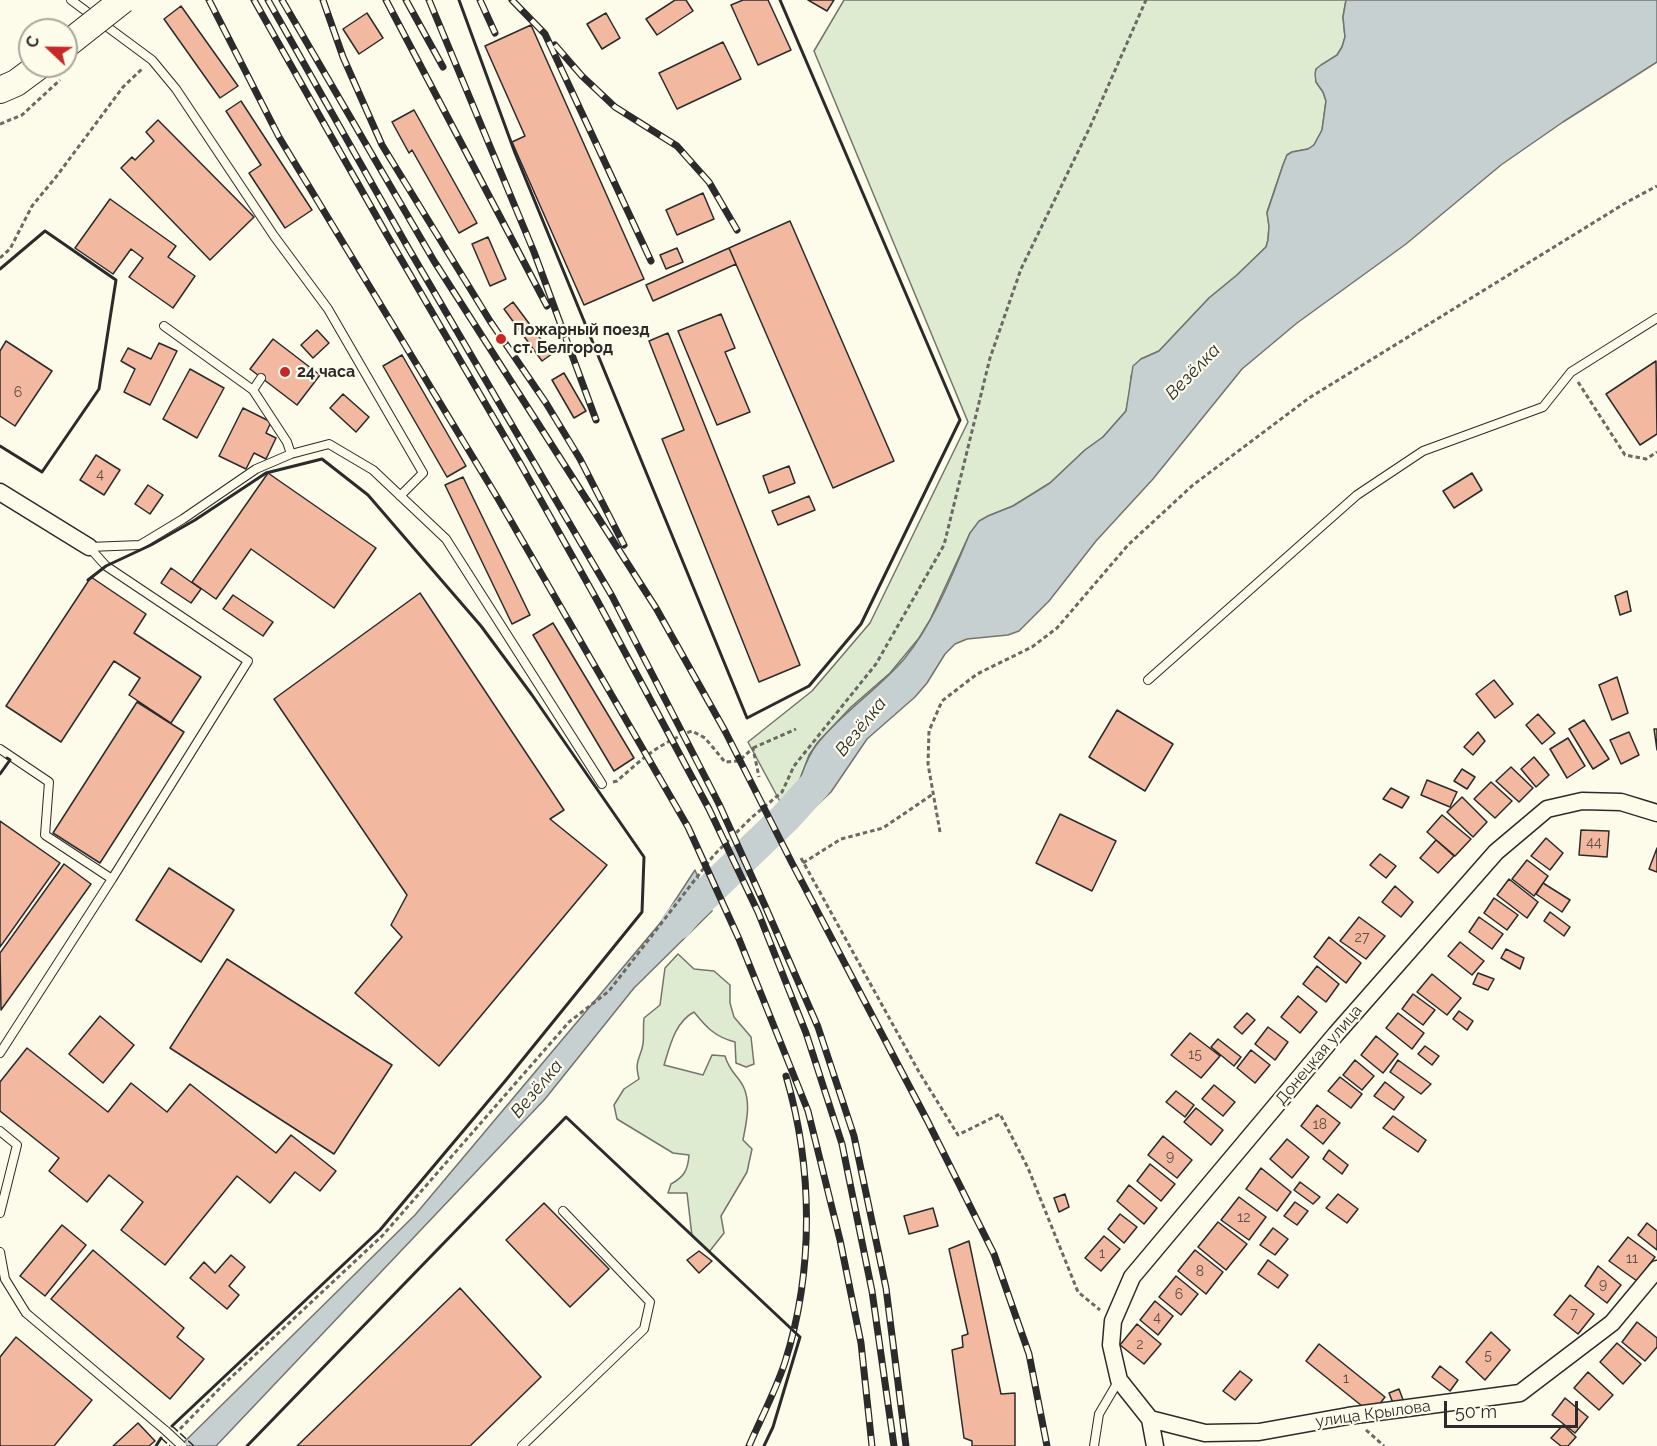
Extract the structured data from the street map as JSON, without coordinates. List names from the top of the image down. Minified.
{"streets":{"street":["Донецкая улица","улица Крылова"]},"crossings":[["Донецкая улица","улица Крылова"]],"water":["Везёлка"],"places":["Пожарный поезд ст. Белгород","24 часа"],"house_numbers":["6","4","44","27","15","18","9","12","1","11","8","9","6","7","4","2","5","1"],"scale_bar":"50 m","north":"left"}
